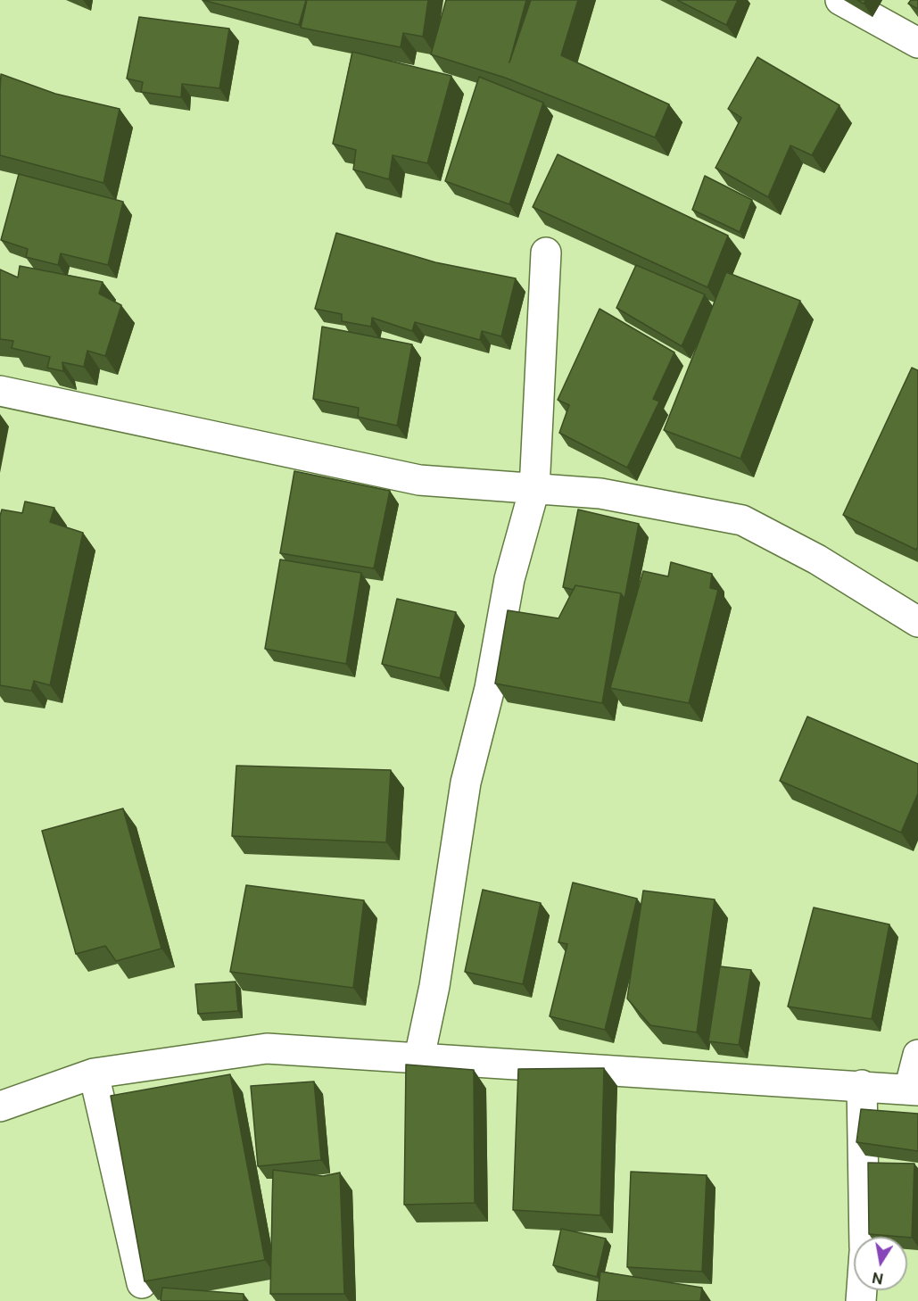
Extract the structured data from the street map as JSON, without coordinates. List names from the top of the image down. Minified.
{"north":"bottom"}
